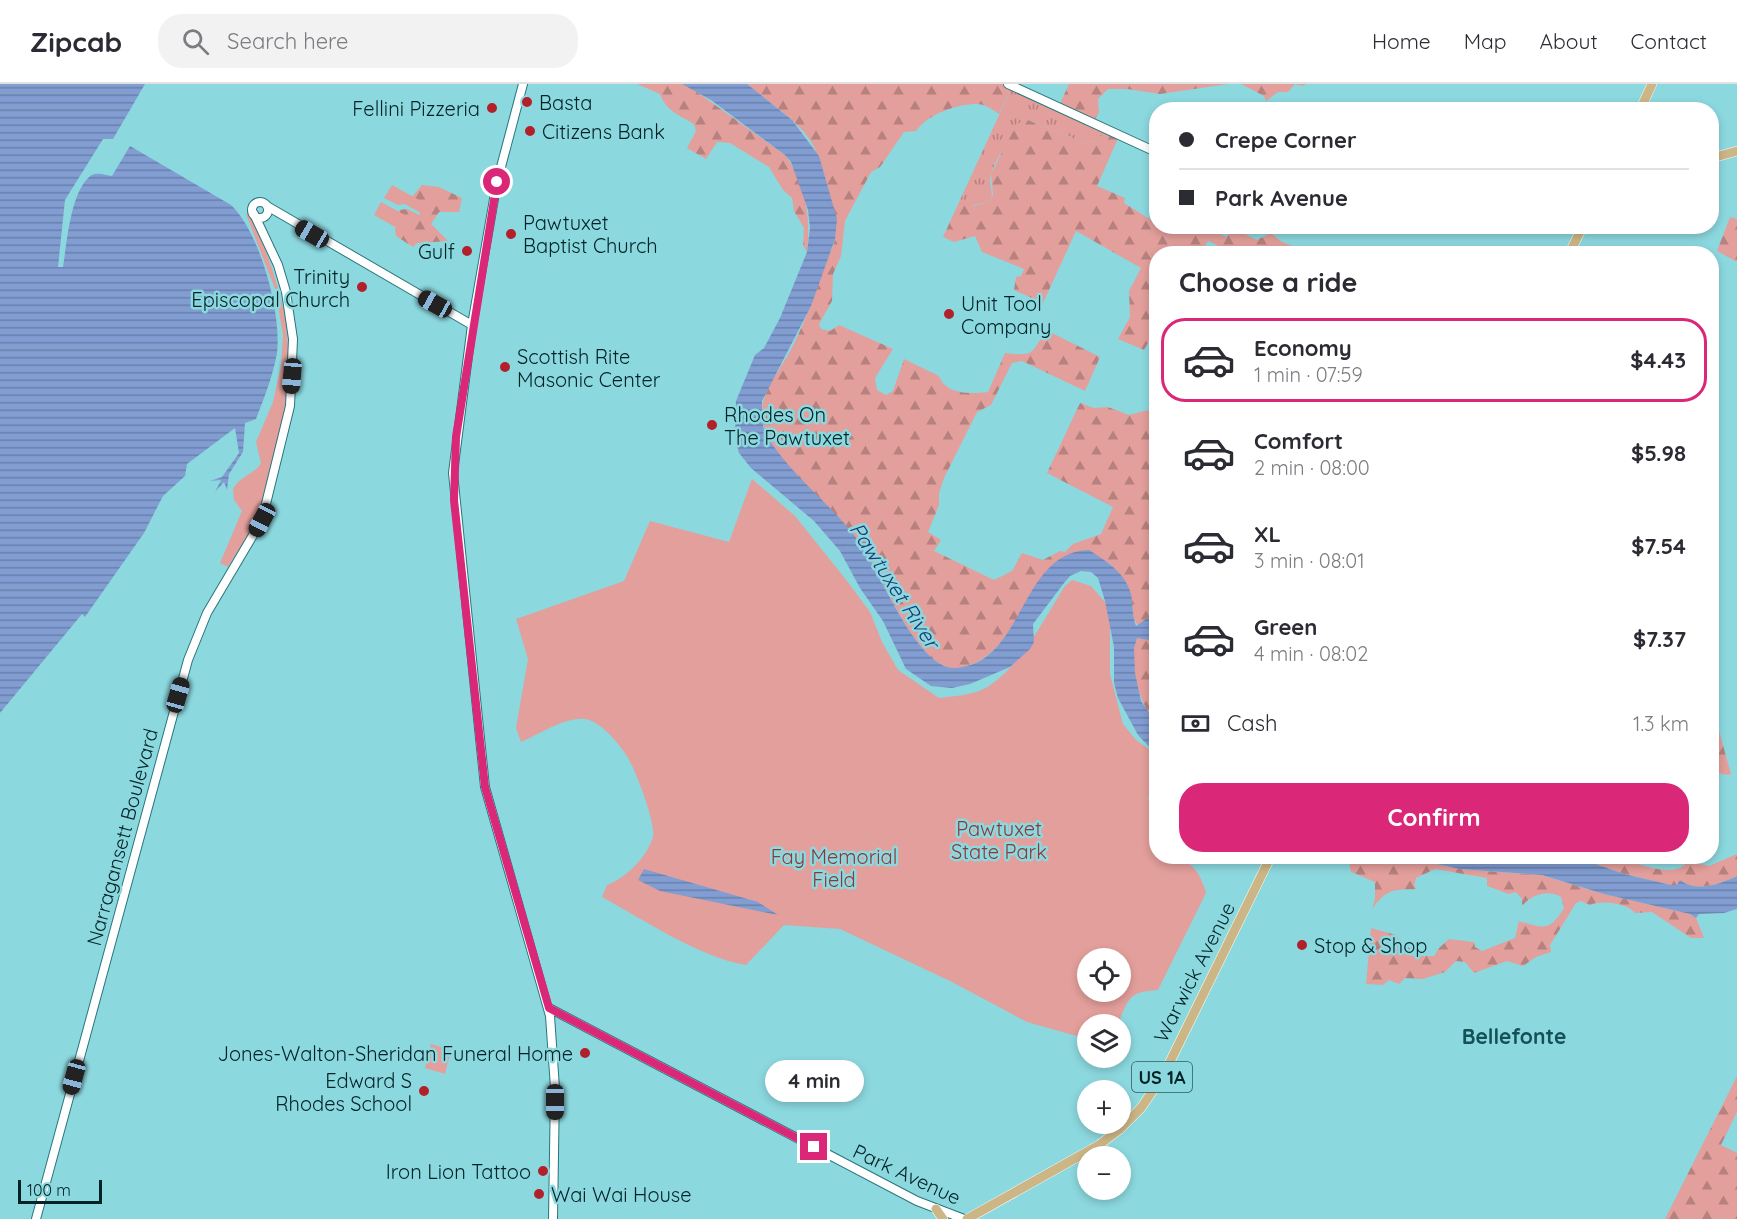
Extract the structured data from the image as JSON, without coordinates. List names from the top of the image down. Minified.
{"streets":{"main road":["Narragansett Boulevard","Warwick Avenue","US 1A","Park Avenue"]},"crossings":[["Warwick Avenue","Park Avenue"]],"districts":["Bellefonte"],"water":["Pawtuxet River"],"parks":["Pawtuxet State Park","Fay Memorial Field"],"places":["Basta","Fellini Pizzeria","Citizens Bank","Pawtuxet Baptist Church","Gulf","Trinity Episcopal Church","Unit Tool Company","Scottish Rite Masonic Center","Rhodes On The Pawtuxet","Stop & Shop","Jones-Walton-Sheridan Funeral Home","Edward S Rhodes School","Iron Lion Tattoo","Wai Wai House"],"scale_bar":"100 m","page":{"header":"Zipcab","search":"Search here","nav":["Home","Map","About","Contact"],"banner":["Crepe Corner","Park Avenue"],"heading":"Choose a ride","list":[{"name":"Economy","note":"1 min · 07:59","value":"$4.43"},{"name":"Comfort","note":"2 min · 08:00","value":"$5.98"},{"name":"XL","note":"3 min · 08:01","value":"$7.54"},{"name":"Green","note":"4 min · 08:02","value":"$7.37"}],"pay":["Cash","1.3 km"],"buttons":"Confirm","map_buttons":["+","−"],"bubble":"4 min","scale":"100 m"}}
